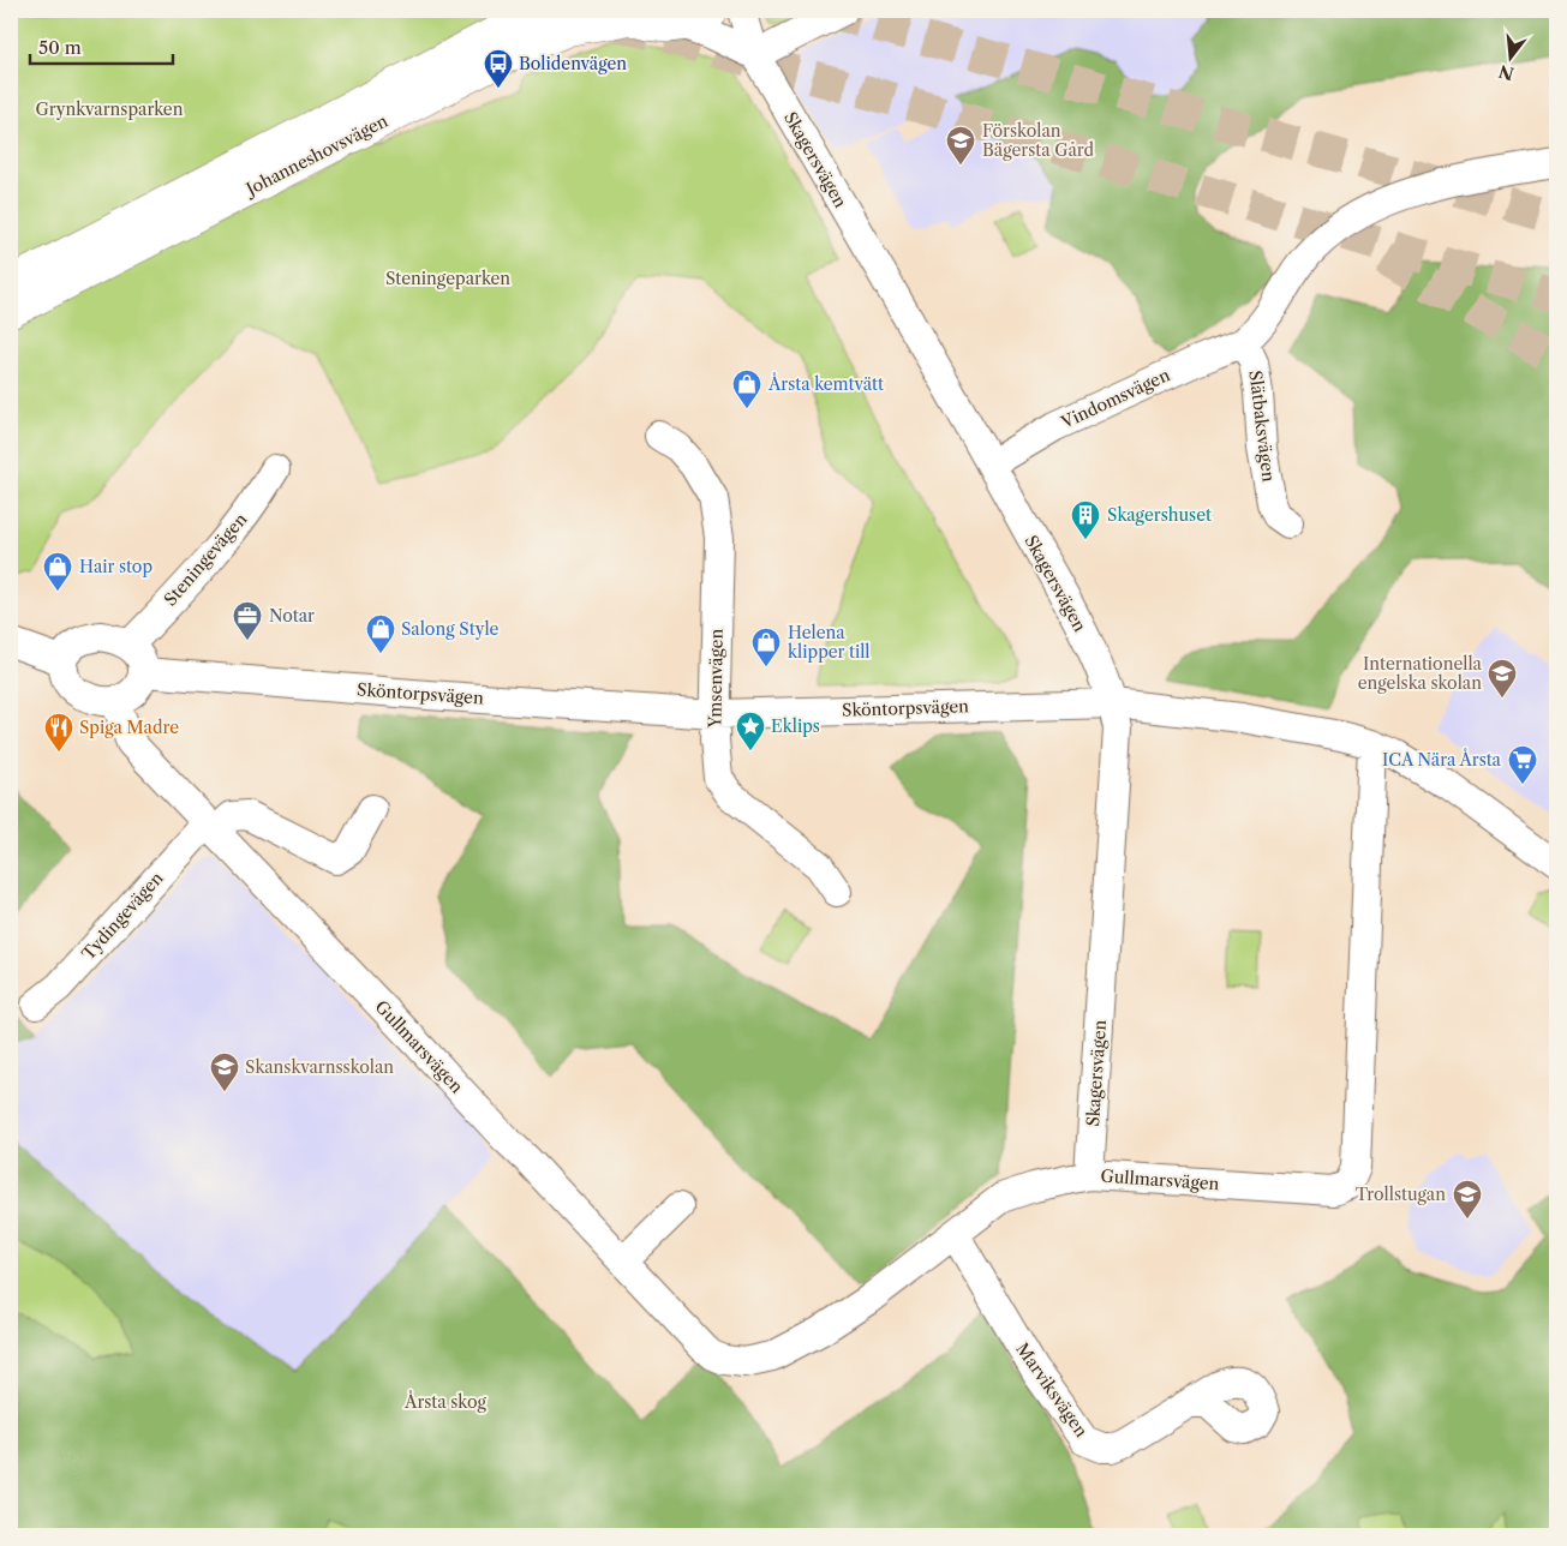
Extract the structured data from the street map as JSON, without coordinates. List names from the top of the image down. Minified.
{"streets":{"main road":["Johanneshovsvägen"],"street":["Skagersvägen","Vindomsvägen","Slätbaksvägen","Steningevägen","Ymsenvägen","Sköntorpsvägen","Tydingevägen","Gullmarsvägen","Marviksvägen"]},"crossings":[["Skagersvägen","Vindomsvägen"],["Skagersvägen","Sköntorpsvägen"],["Skagersvägen","Gullmarsvägen"],["Vindomsvägen","Slätbaksvägen"],["Steningevägen","Sköntorpsvägen"],["Steningevägen","Gullmarsvägen"],["Ymsenvägen","Sköntorpsvägen"],["Sköntorpsvägen","Gullmarsvägen"],["Tydingevägen","Gullmarsvägen"],["Gullmarsvägen","Marviksvägen"]],"parks":["Grynkvarnsparken","Steningeparken","Årsta skog"],"places":{"bus stop":["Bolidenvägen"],"school or university":["Förskolan Bägersta Gård","Internationella engelska skolan","Skanskvarnsskolan","Trollstugan"],"shop":["Årsta kemtvätt","Hair stop","Salong Style","Helena klipper till"],"building":["Skagershuset"],"office":["Notar"],"place":["Eklips"],"restaurant":["Spiga Madre"],"supermarket":["ICA Nära Årsta"]},"scale_bar":"50 m","north":"bottom"}
